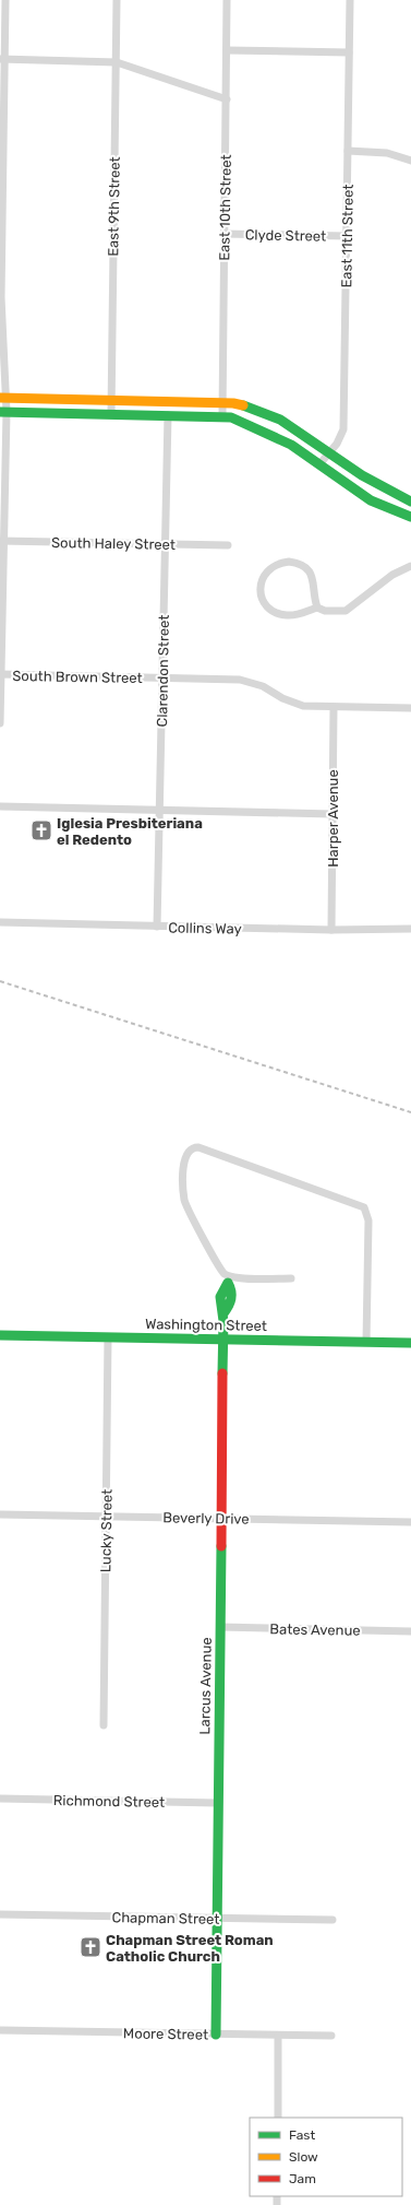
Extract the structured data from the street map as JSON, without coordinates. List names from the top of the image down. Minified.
{"streets":{"street":["East 9th Street","East 10th Street","Clyde Street","East 11th Street","South Haley Street","Clarendon Street","South Brown Street","Harper Avenue","Collins Way","Washington Street","Beverly Drive","Lucky Street","Bates Avenue","Larcus Avenue","Richmond Street","Chapman Street","Moore Street"]},"crossings":[["East 10th Street","Clyde Street"],["Clyde Street","East 11th Street"],["South Haley Street","Clarendon Street"],["Clarendon Street","South Brown Street"],["Clarendon Street","Collins Way"],["South Brown Street","Harper Avenue"],["Harper Avenue","Collins Way"],["Washington Street","Lucky Street"],["Washington Street","Larcus Avenue"],["Beverly Drive","Lucky Street"],["Beverly Drive","Larcus Avenue"],["Bates Avenue","Larcus Avenue"],["Larcus Avenue","Richmond Street"],["Larcus Avenue","Chapman Street"],["Larcus Avenue","Moore Street"]],"places":{"church":["Iglesia Presbiteriana el Redento","Chapman Street Roman Catholic Church"]},"legend":["Fast","Slow","Jam"]}
